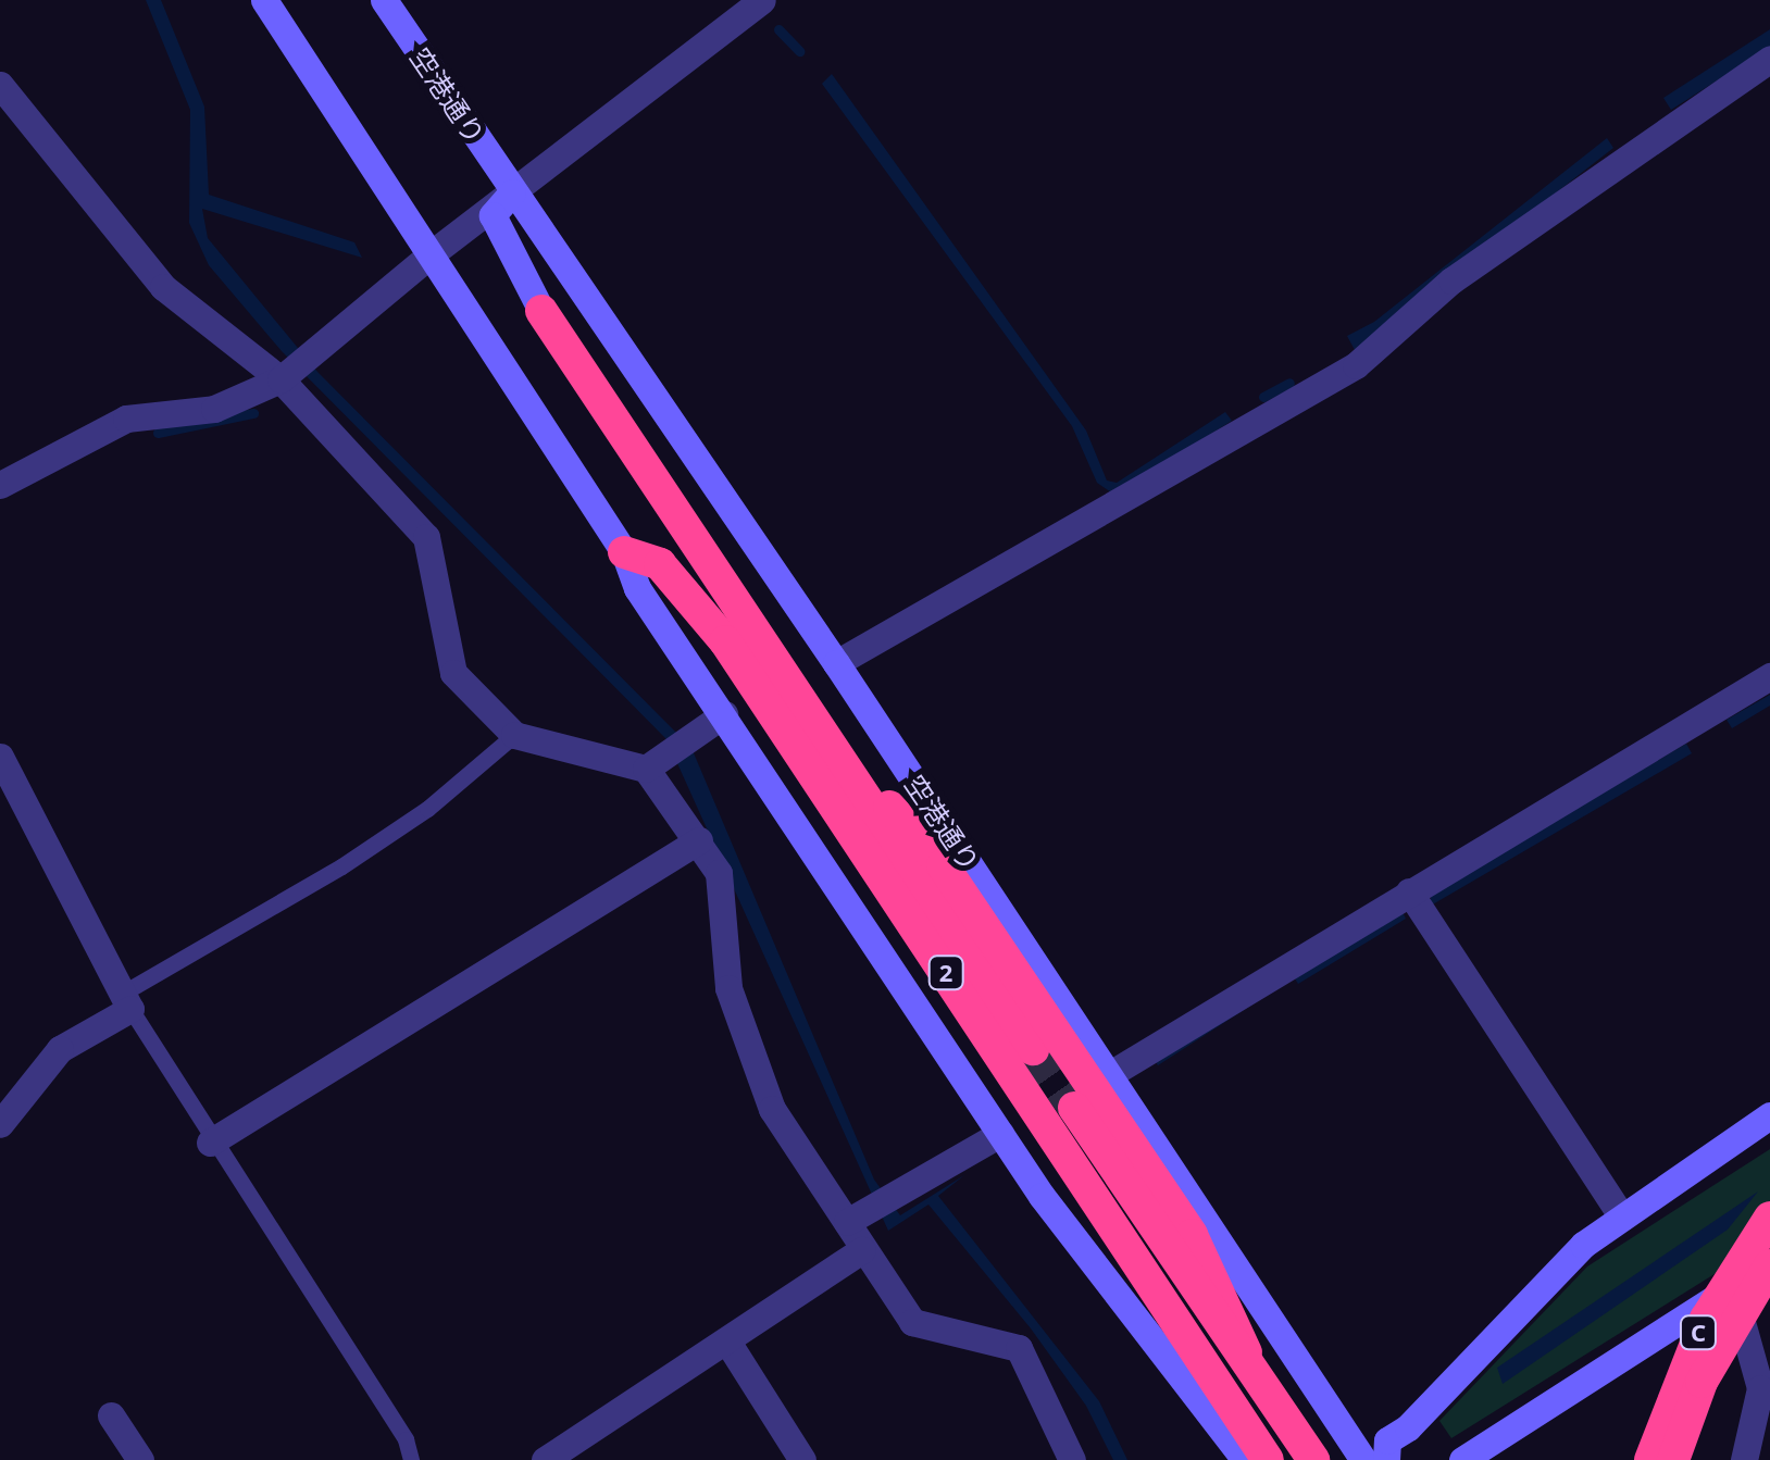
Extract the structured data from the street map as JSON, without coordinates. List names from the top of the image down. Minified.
{"streets":{"highway":["2","C"],"street":["空港通り"]}}
